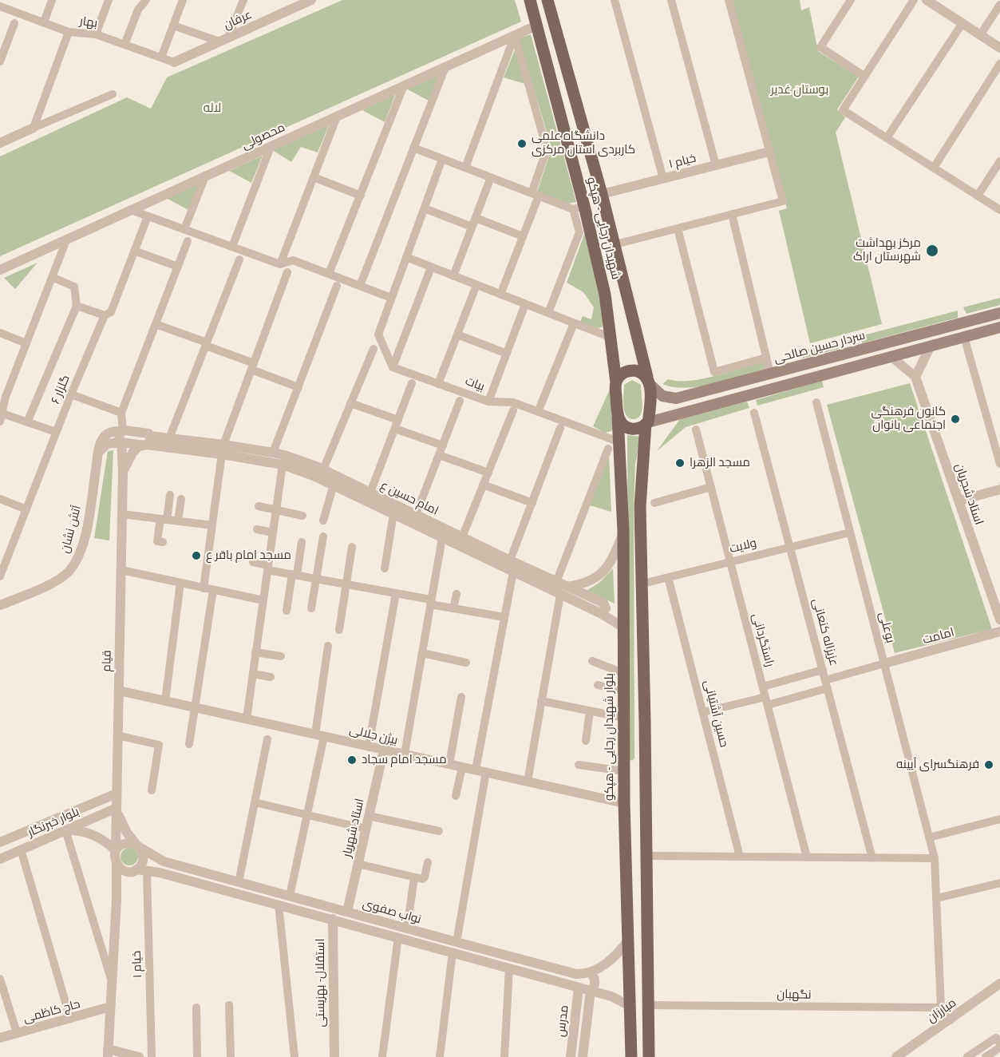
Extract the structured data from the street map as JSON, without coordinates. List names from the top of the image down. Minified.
{"streets":{"main road":["شهیدان رجایی - هپکو","سردار حسین صالحی","بلوار شهیدان رجایی - هپکو"],"street":["عرفان","بهار","محصولی","خیام ۱","بیات","گلزار ۶","استاد شجریان","امام حسین ع","آتش نشان","ولایت","بوعلی","عزیزاله کنعانی","امامت","راستگردانی","قیام","حسین آشتیانی","بیژن جلالی","بلوار خبرنگار","استاد شهریار","نواب صفوی","استقلال- بهزیستی","نگهبان","مبارزان","حاج کاظمی","مدرس"]},"crossings":[["عرفان","بهار"],["محصولی","شهیدان رجایی - هپکو"],["خیام ۱","شهیدان رجایی - هپکو"],["خیام ۱","نواب صفوی"],["شهیدان رجایی - هپکو","سردار حسین صالحی"],["شهیدان رجایی - هپکو","بلوار شهیدان رجایی - هپکو"],["بیات","بلوار شهیدان رجایی - هپکو"],["امام حسین ع","قیام"],["آتش نشان","قیام"],["ولایت","بوعلی"],["ولایت","عزیزاله کنعانی"],["ولایت","راستگردانی"],["ولایت","حسین آشتیانی"],["بوعلی","امامت"],["بوعلی","نگهبان"],["قیام","بیژن جلالی"],["قیام","بلوار خبرنگار"],["قیام","نواب صفوی"],["بیژن جلالی","بلوار شهیدان رجایی - هپکو"],["بیژن جلالی","استاد شهریار"],["بلوار شهیدان رجایی - هپکو","نواب صفوی"],["استاد شهریار","نواب صفوی"],["نواب صفوی","استقلال- بهزیستی"],["نواب صفوی","مدرس"]],"parks":["بوستان غدیر","لاله"],"places":["دانشگاه علمی کاربردی استان مرکزی","مرکز بهداشت شهرستان اراک","کانون فرهنگی اجتماعی بانوان","مسجد الزهرا","مسجد امام باقر ع","مسجد امام سجاد","فرهنگسرای آیینه"]}
